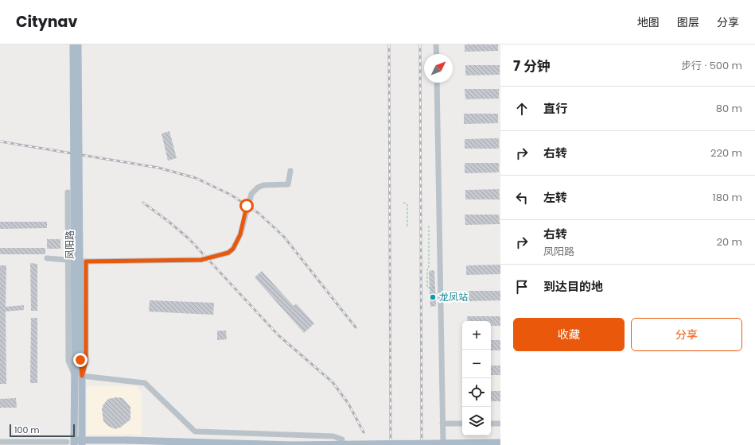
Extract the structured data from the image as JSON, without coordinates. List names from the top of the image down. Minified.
{"streets":{"main road":["凤阳路"]},"places":["龙凤站"],"scale_bar":"100 m","north":"top right","page":{"header":"Citynav","nav":["地图","图层","分享"],"heading":["7 分钟","步行 · 500 m"],"list":[["直行","80 m"],["右转","220 m"],["左转","180 m"],["右转","凤阳路","20 m"],"到达目的地"],"buttons":["收藏","分享"],"map_buttons":["+","−"],"scale":"100 m"}}
